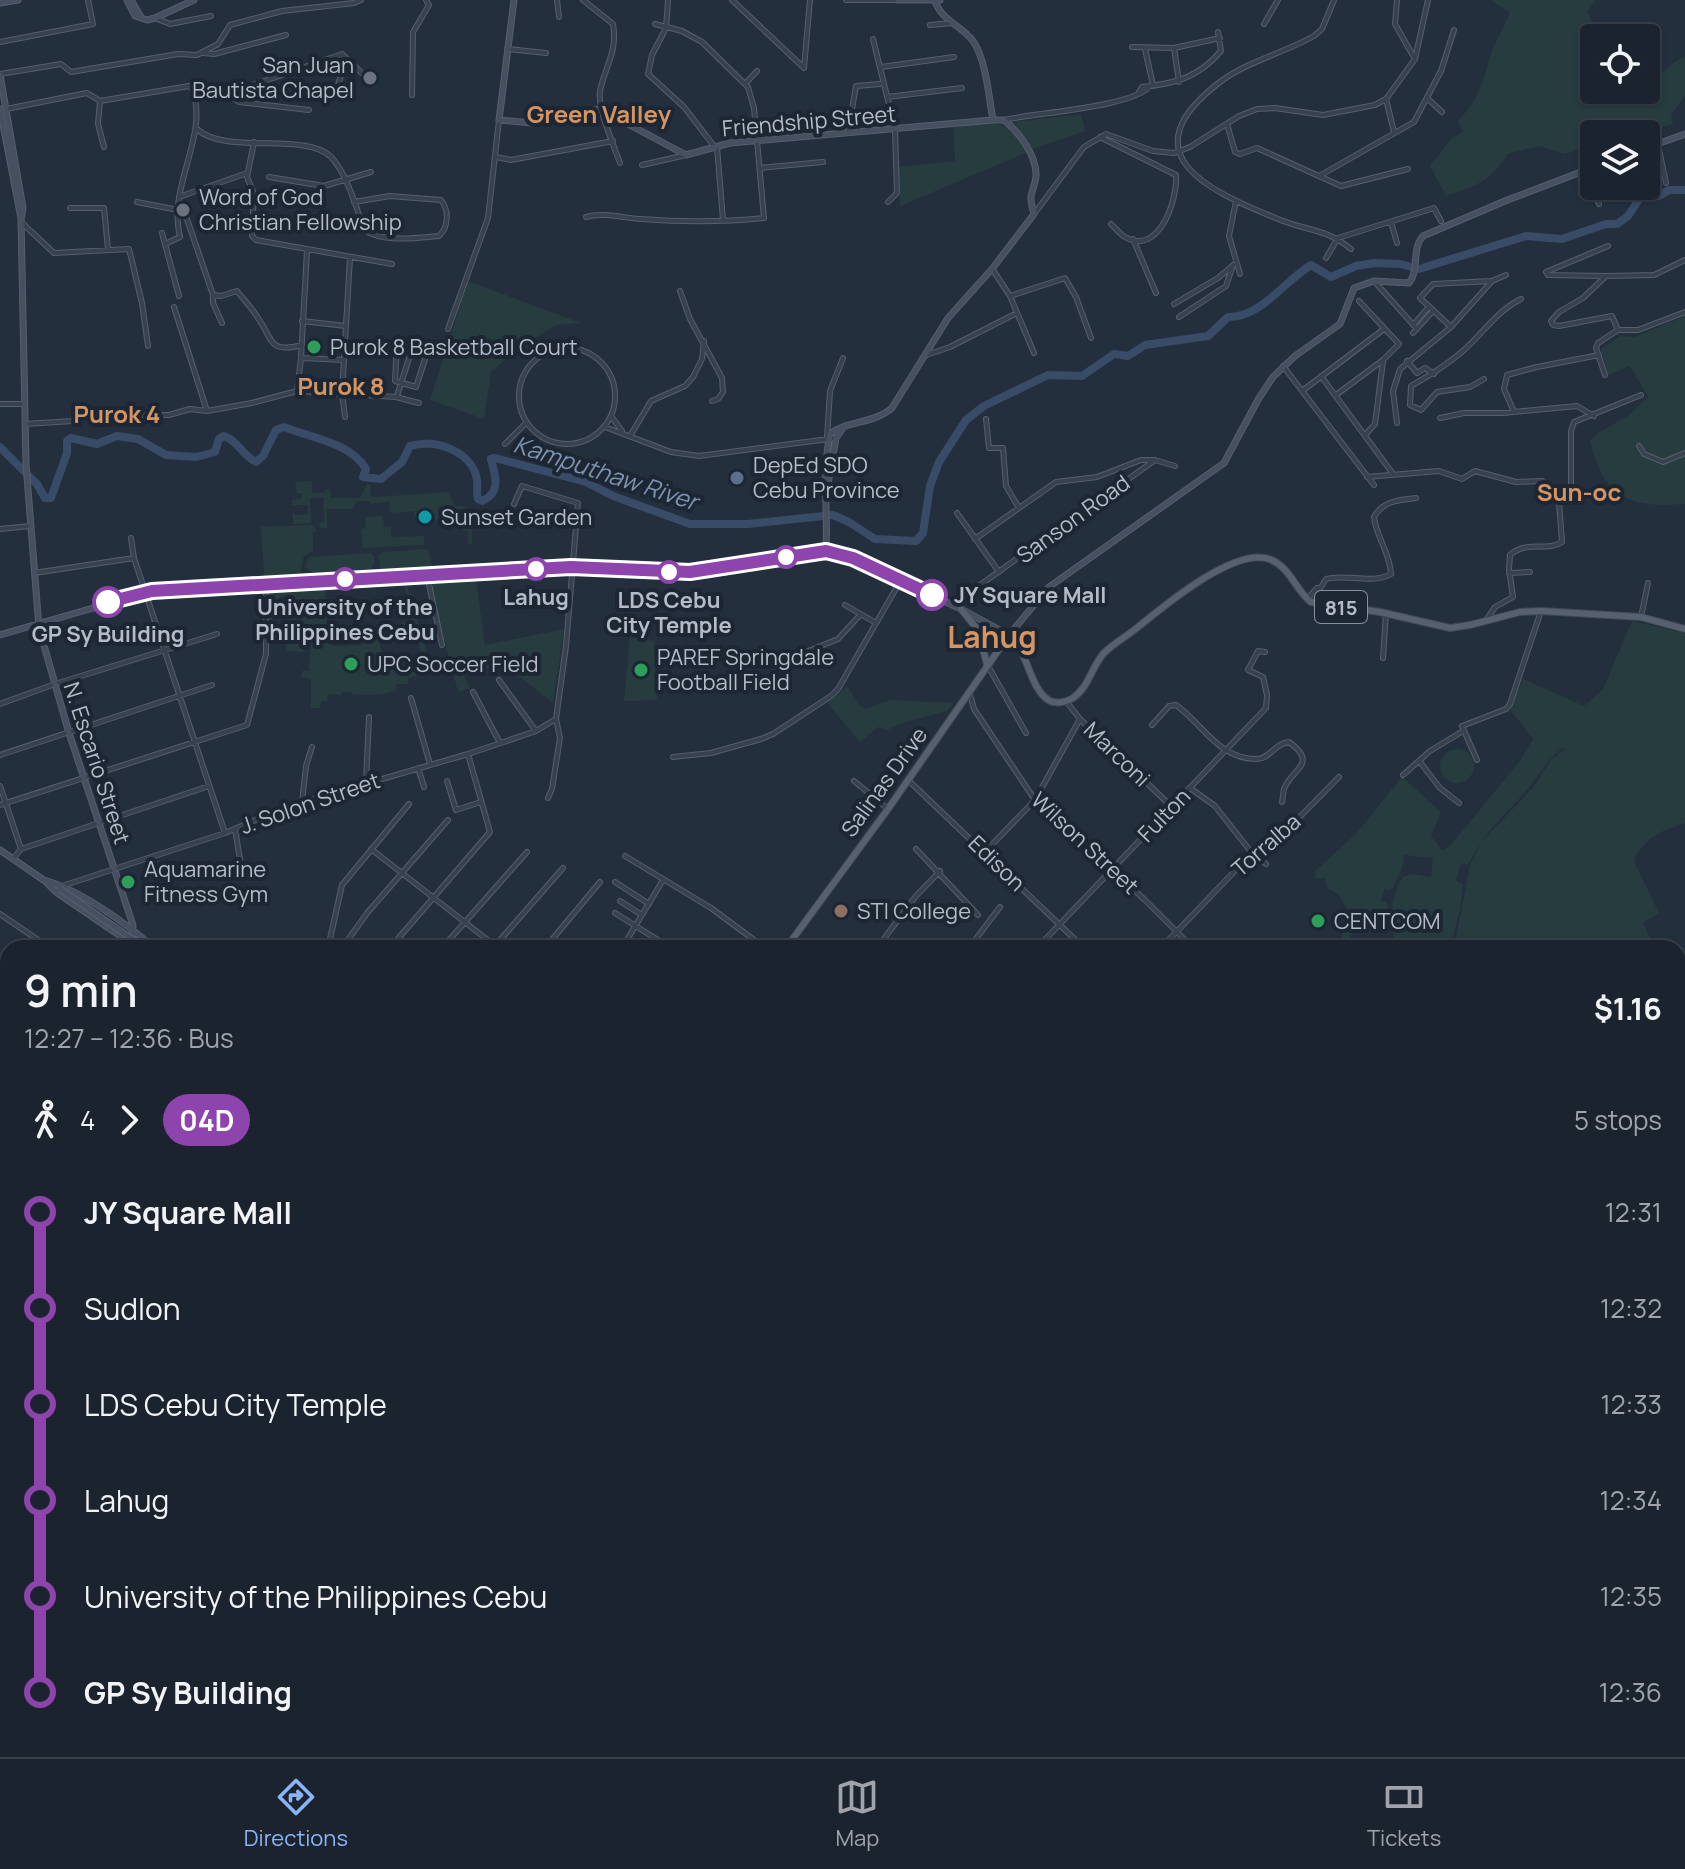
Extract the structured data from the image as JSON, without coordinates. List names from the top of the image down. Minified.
{"streets":{"main road":["Friendship Street","815","N. Escario Street","Salinas Drive"],"street":["Sanson Road","Marconi","J. Solon Street","Fulton","Wilson Street","Torralba","Edison"]},"crossings":[["815","Marconi"],["Marconi","Fulton"],["N. Escario Street","J. Solon Street"],["Salinas Drive","Wilson Street"],["Salinas Drive","Edison"],["Fulton","Wilson Street"],["Fulton","Edison"],["Wilson Street","Torralba"]],"districts":["Green Valley","Purok 8","Purok 4","Sun-oc","Lahug"],"water":["Kamputhaw River"],"places":["San Juan Bautista Chapel","Word of God Christian Fellowship","Purok 8 Basketball Court","DepEd SDO Cebu Province","Sunset Garden","Lahug","LDS Cebu City Temple","University of the Philippines Cebu","JY Square Mall","GP Sy Building","UPC Soccer Field","PAREF Springdale Football Field","Aquamarine Fitness Gym","STI College","CENTCOM"],"lines":["bus line 04D"],"page":{"heading":["9 min","12:27 – 12:36 · Bus","$1.16"],"legs":["4","04D","5 stops"],"list":[{"name":"JY Square Mall","value":"12:31"},{"name":"Sudlon","value":"12:32"},{"name":"LDS Cebu City Temple","value":"12:33"},{"name":"Lahug","value":"12:34"},{"name":"University of the Philippines Cebu","value":"12:35"},{"name":"GP Sy Building","value":"12:36"}],"tabs":["Directions","Map","Tickets"]}}
